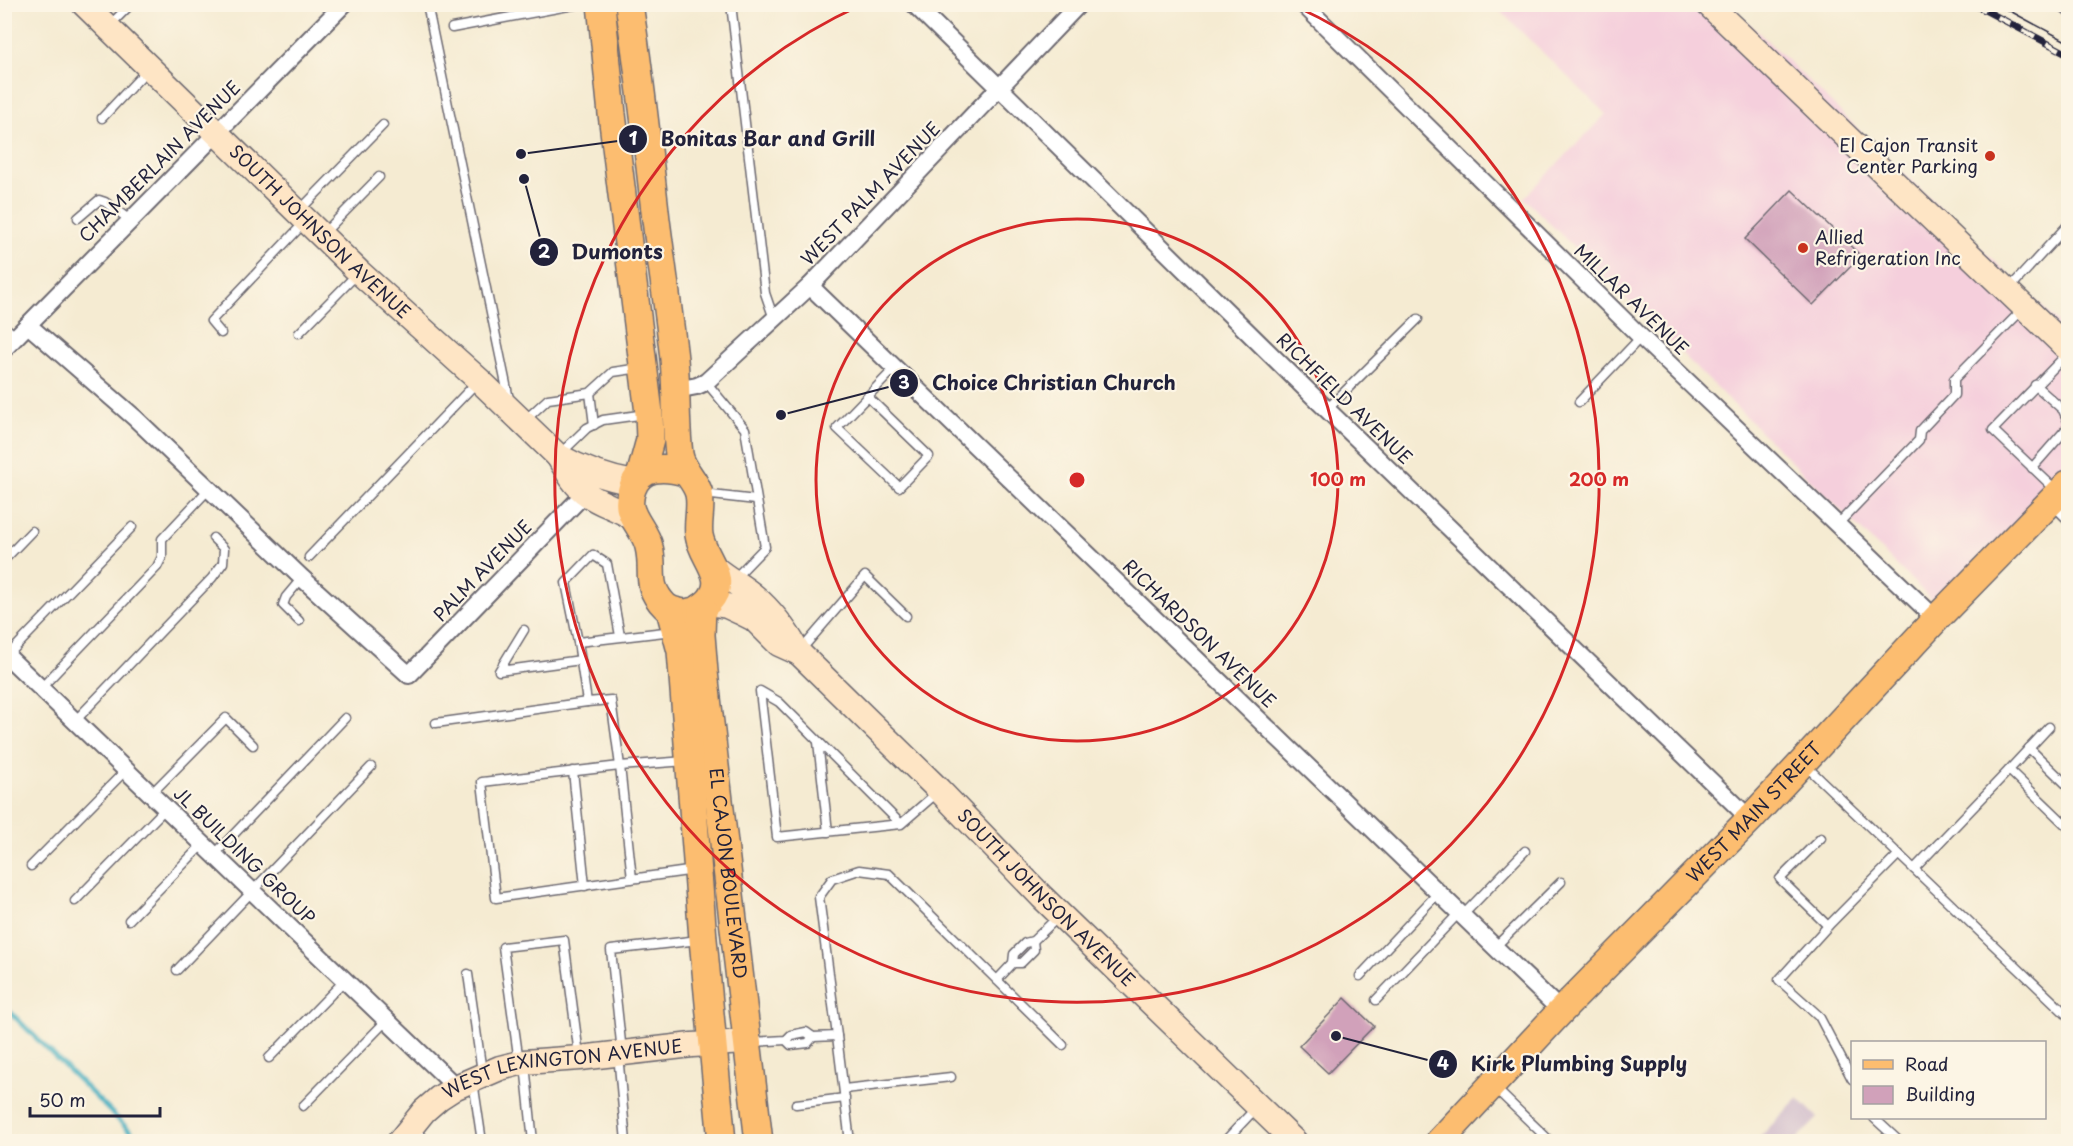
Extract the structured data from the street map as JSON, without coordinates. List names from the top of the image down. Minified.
{"streets":{"main road":["SOUTH JOHNSON AVENUE","WEST MAIN STREET","EL CAJON BOULEVARD","WEST LEXINGTON AVENUE"],"street":["CHAMBERLAIN AVENUE","WEST PALM AVENUE","MILLAR AVENUE","RICHFIELD AVENUE","PALM AVENUE","RICHARDSON AVENUE","JL BUILDING GROUP"]},"crossings":[["CHAMBERLAIN AVENUE","SOUTH JOHNSON AVENUE"],["WEST PALM AVENUE","RICHFIELD AVENUE"],["WEST PALM AVENUE","RICHARDSON AVENUE"],["SOUTH JOHNSON AVENUE","PALM AVENUE"],["SOUTH JOHNSON AVENUE","EL CAJON BOULEVARD"],["MILLAR AVENUE","WEST MAIN STREET"],["RICHFIELD AVENUE","WEST MAIN STREET"],["RICHARDSON AVENUE","WEST MAIN STREET"],["JL BUILDING GROUP","WEST LEXINGTON AVENUE"],["EL CAJON BOULEVARD","WEST LEXINGTON AVENUE"]],"places":["Bonitas Bar and Grill","El Cajon Transit Center Parking","Dumonts","Allied Refrigeration Inc","Choice Christian Church","Kirk Plumbing Supply"],"legend":["Road","Building"],"scale_bar":"50 m","rings":["100 m","200 m"]}
